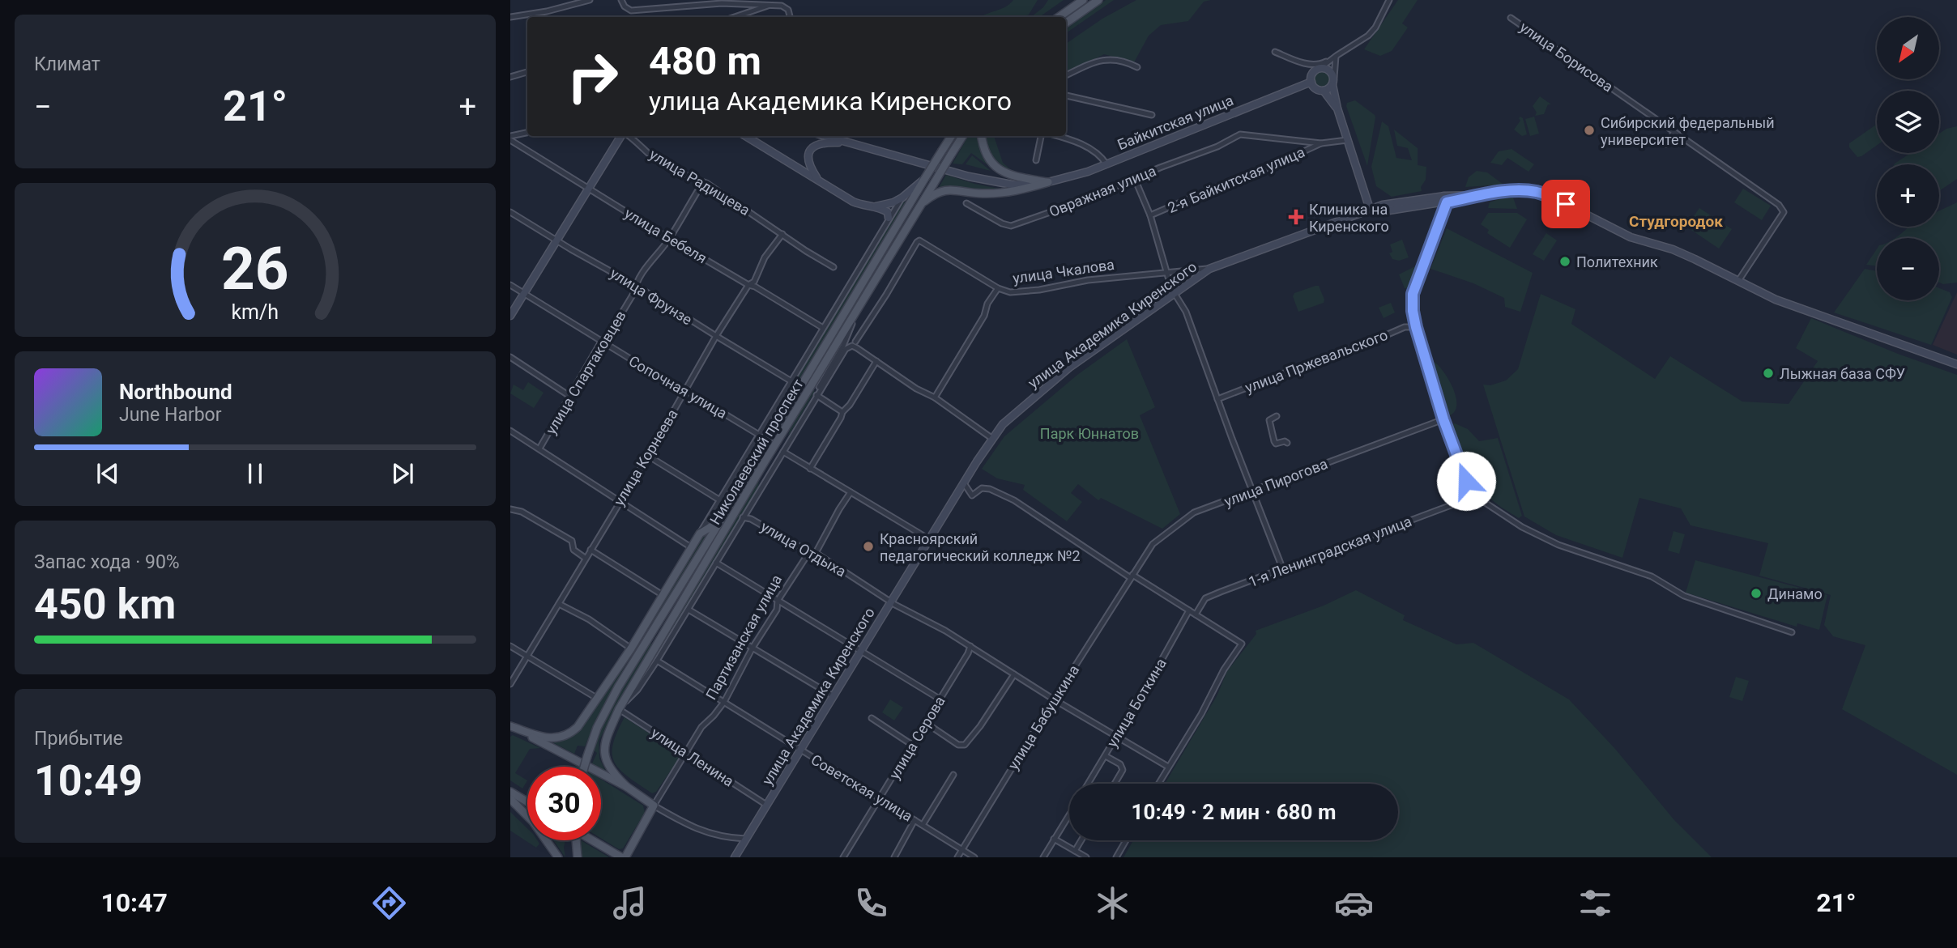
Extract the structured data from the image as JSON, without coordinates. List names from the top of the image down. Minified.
{"streets":{"main road":["Байкитская улица","улица Академика Киренского","Николаевский проспект","Партизанская улица"],"street":["улица Борисова","2-я Байкитская улица","улица Радищева","Овражная улица","улица Бебеля","улица Чкалова","улица Фрунзе","улица Пржевальского","улица Спартаковцев","Сопочная улица","улица Корнеева","улица Пирогова","улица Отдыха","1-я Ленинградская улица","улица Боткина","улица Бабушкина","улица Серова","улица Ленина","Советская улица"]},"crossings":[["2-я Байкитская улица","Овражная улица"],["улица Радищева","улица Спартаковцев"],["улица Радищева","улица Корнеева"],["улица Бебеля","улица Спартаковцев"],["улица Бебеля","улица Корнеева"],["улица Чкалова","улица Академика Киренского"],["улица Фрунзе","улица Спартаковцев"],["улица Фрунзе","улица Корнеева"],["улица Академика Киренского","улица Отдыха"],["улица Академика Киренского","улица Ленина"],["улица Академика Киренского","Советская улица"],["улица Спартаковцев","Сопочная улица"],["Сопочная улица","улица Корнеева"],["Николаевский проспект","улица Ленина"],["улица Пирогова","улица Бабушкина"],["улица Отдыха","Партизанская улица"],["улица Отдыха","улица Боткина"],["улица Отдыха","улица Бабушкина"],["улица Отдыха","улица Серова"],["Партизанская улица","улица Ленина"],["Партизанская улица","Советская улица"],["улица Бабушкина","Советская улица"],["улица Серова","Советская улица"]],"districts":["Студгородок"],"parks":["Парк Юннатов"],"places":{"other":["Сибирский федеральный университет","Политехник","Лыжная база СФУ","Красноярский педагогический колледж №2","Динамо"],"health":["Клиника на Киренского"]},"north":"bottom left","page":{"tile":["Климат",["Запас хода · 90%","450 km"],["Прибытие","10:49"]],"map_buttons":["+","−"],"turn":["480 m","улица Академика Киренского"],"heat":["−","21°","+"],"song":["Northbound","June Harbor"],"limit":"30","trip":"10:49 · 2 мин · 680 m","tabs":["10:47","21°"],"gauge":["26","km/h"]}}
